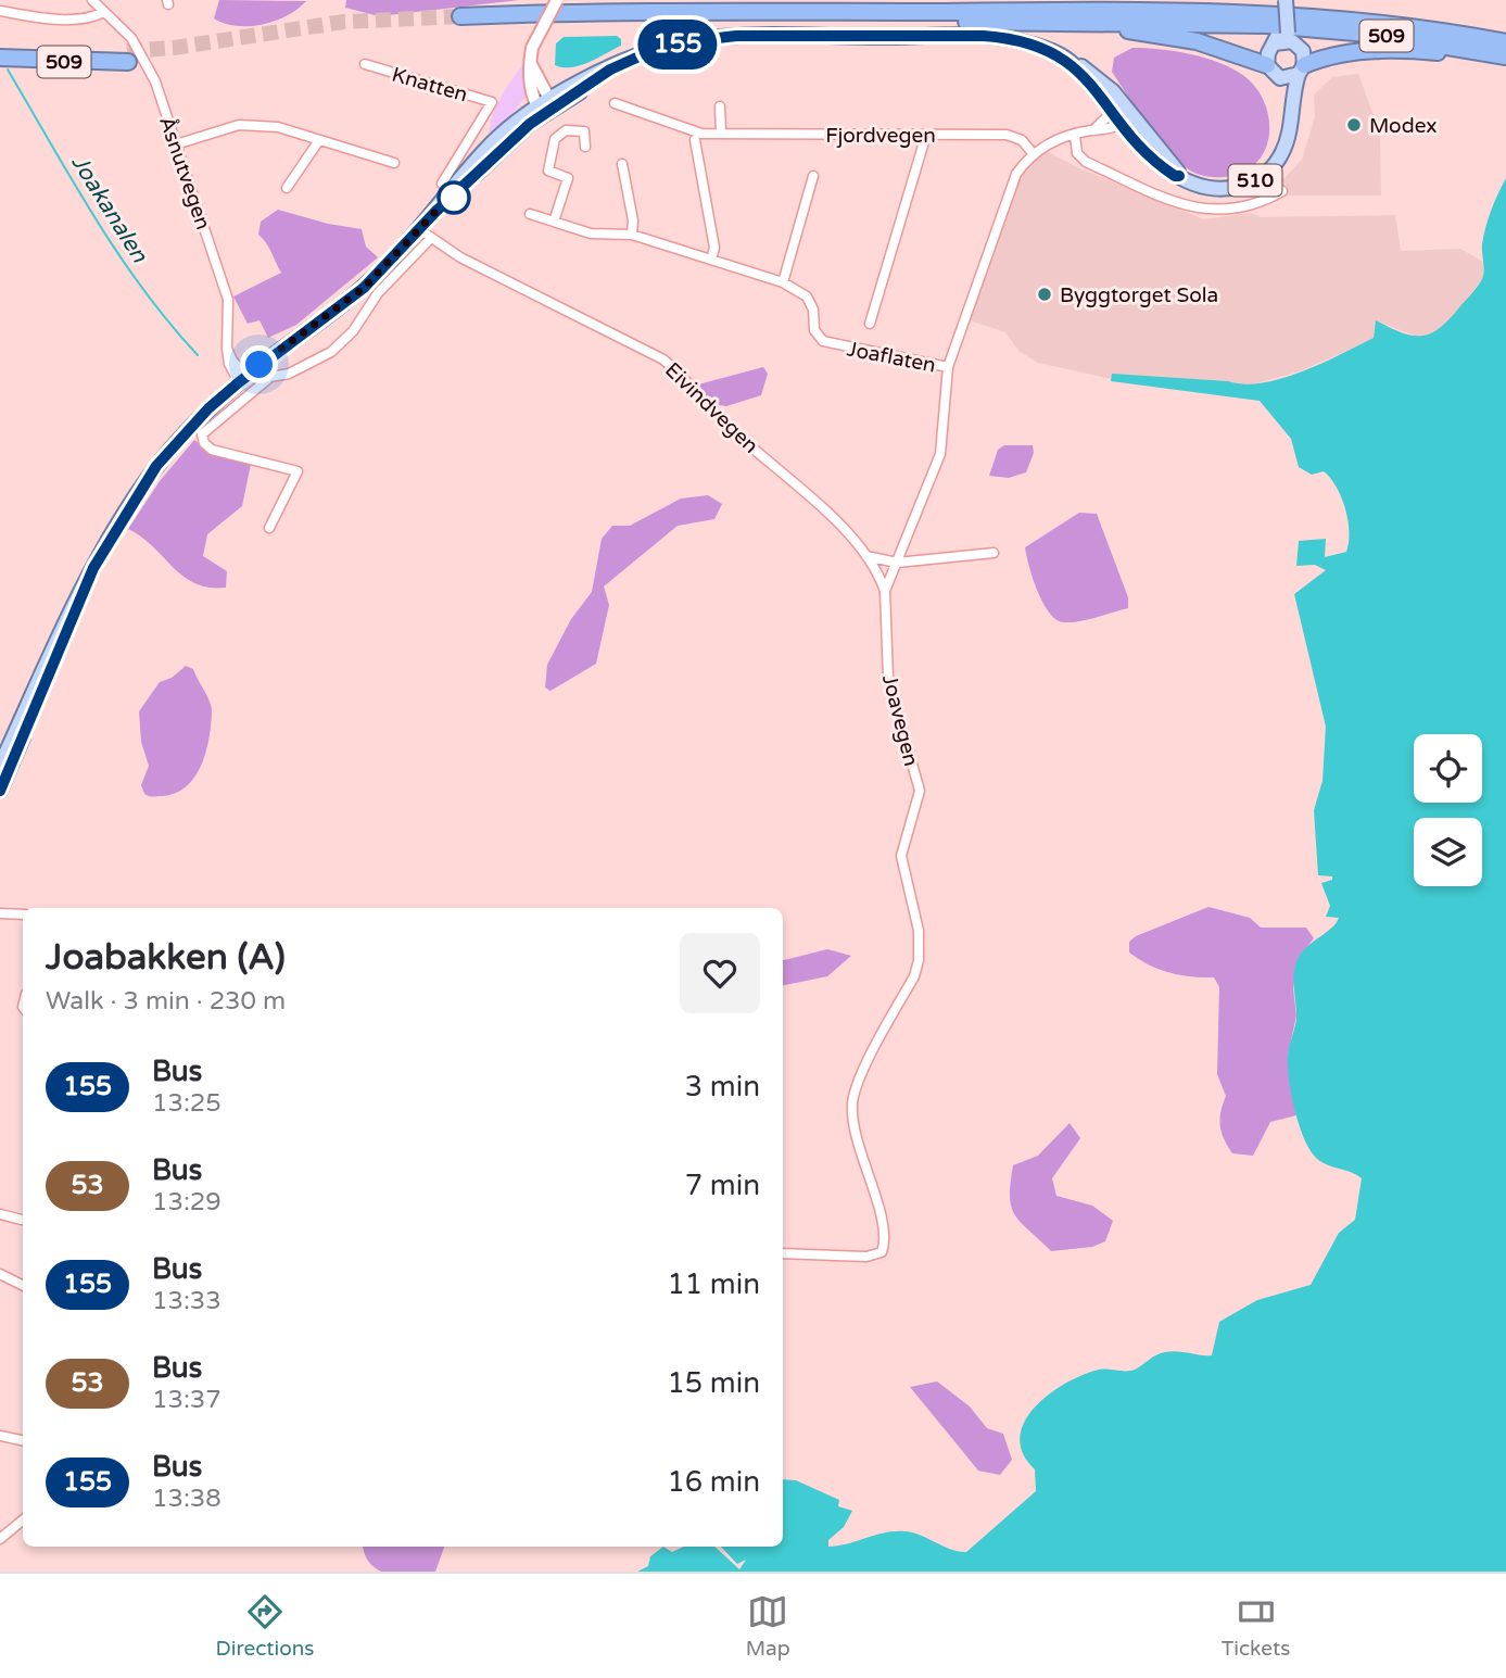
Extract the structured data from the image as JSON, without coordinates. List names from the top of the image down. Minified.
{"streets":{"highway":["509"],"main road":["510"],"street":["Knatten","Fjordvegen","Åsnutvegen","Joaflaten","Eivindvegen","Joavegen"]},"crossings":[["509","510"],["Knatten","510"],["Fjordvegen","Joavegen"],["Åsnutvegen","510"],["510","Eivindvegen"],["Joaflaten","Joavegen"],["Eivindvegen","Joavegen"]],"water":["Joakanalen"],"places":["Modex","Byggtorget Sola"],"lines":["bus line 155"],"page":{"on_map":"155","heading":["Joabakken (A)","Walk · 3 min · 230 m"],"list":[{"mark":"155","name":"Bus","note":"13:25","value":"3 min"},{"mark":"53","name":"Bus","note":"13:29","value":"7 min"},{"mark":"155","name":"Bus","note":"13:33","value":"11 min"},{"mark":"53","name":"Bus","note":"13:37","value":"15 min"},{"mark":"155","name":"Bus","note":"13:38","value":"16 min"}],"tabs":["Directions","Map","Tickets"]}}
